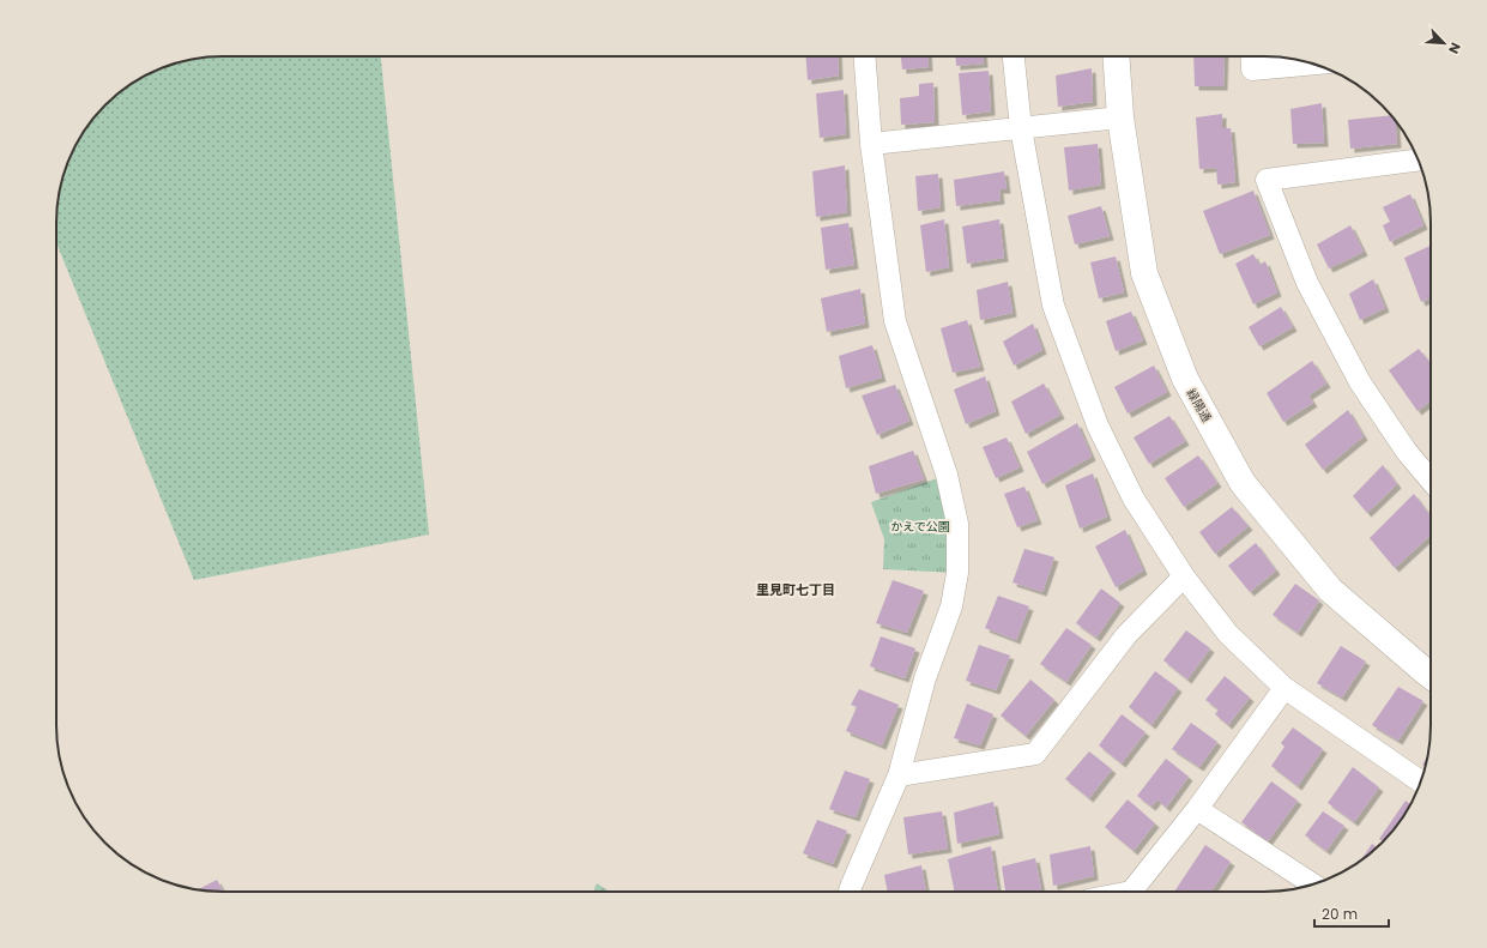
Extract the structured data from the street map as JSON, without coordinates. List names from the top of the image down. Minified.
{"streets":{"street":["緑陽通"]},"districts":["里見町七丁目"],"parks":["かえで公園"],"scale_bar":"20 m","north":"bottom right"}
